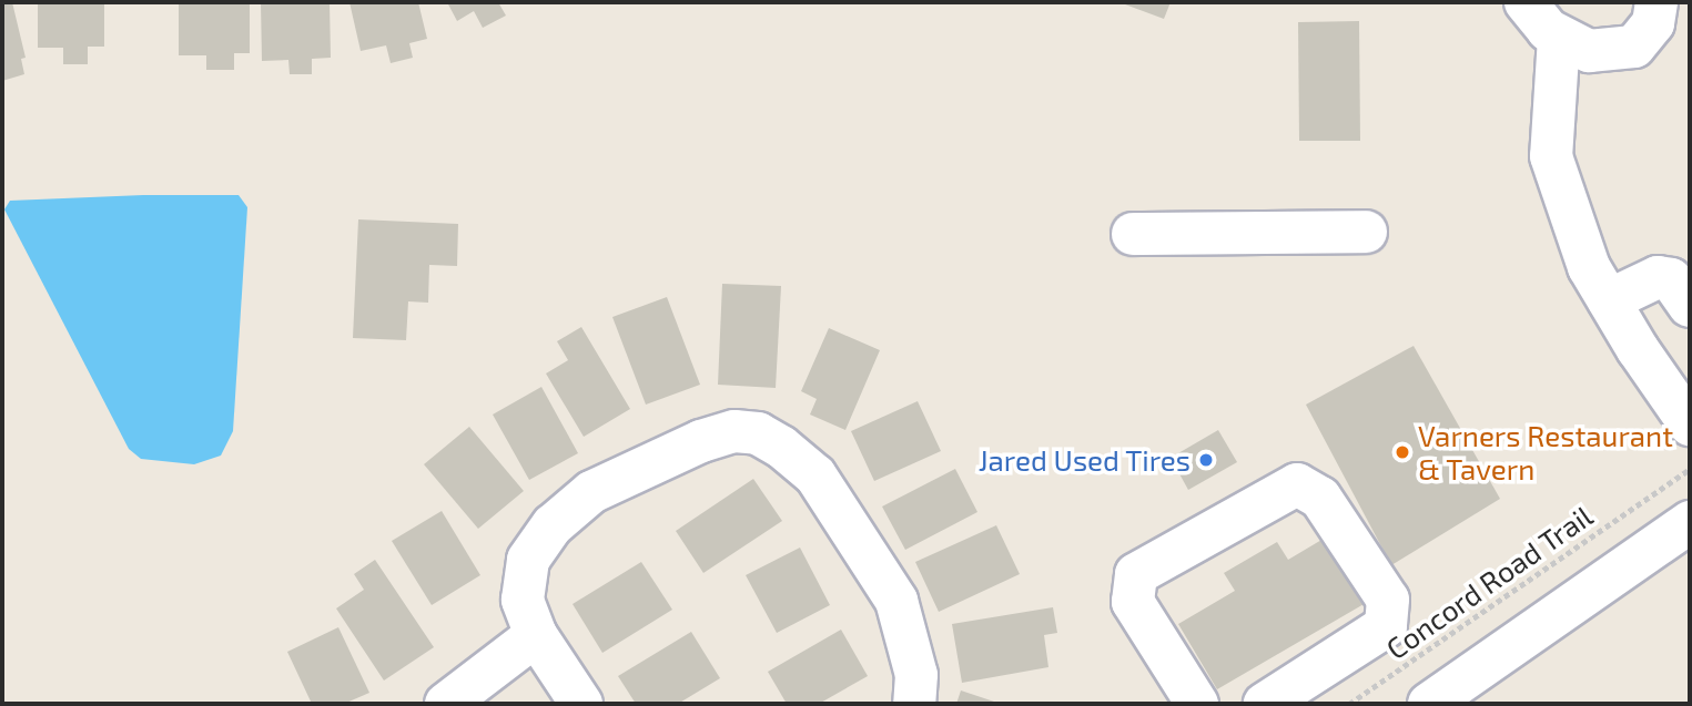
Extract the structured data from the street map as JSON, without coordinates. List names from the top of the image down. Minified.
{"streets":{"path":["Concord Road Trail"]},"places":["Varners Restaurant & Tavern","Jared Used Tires"]}
